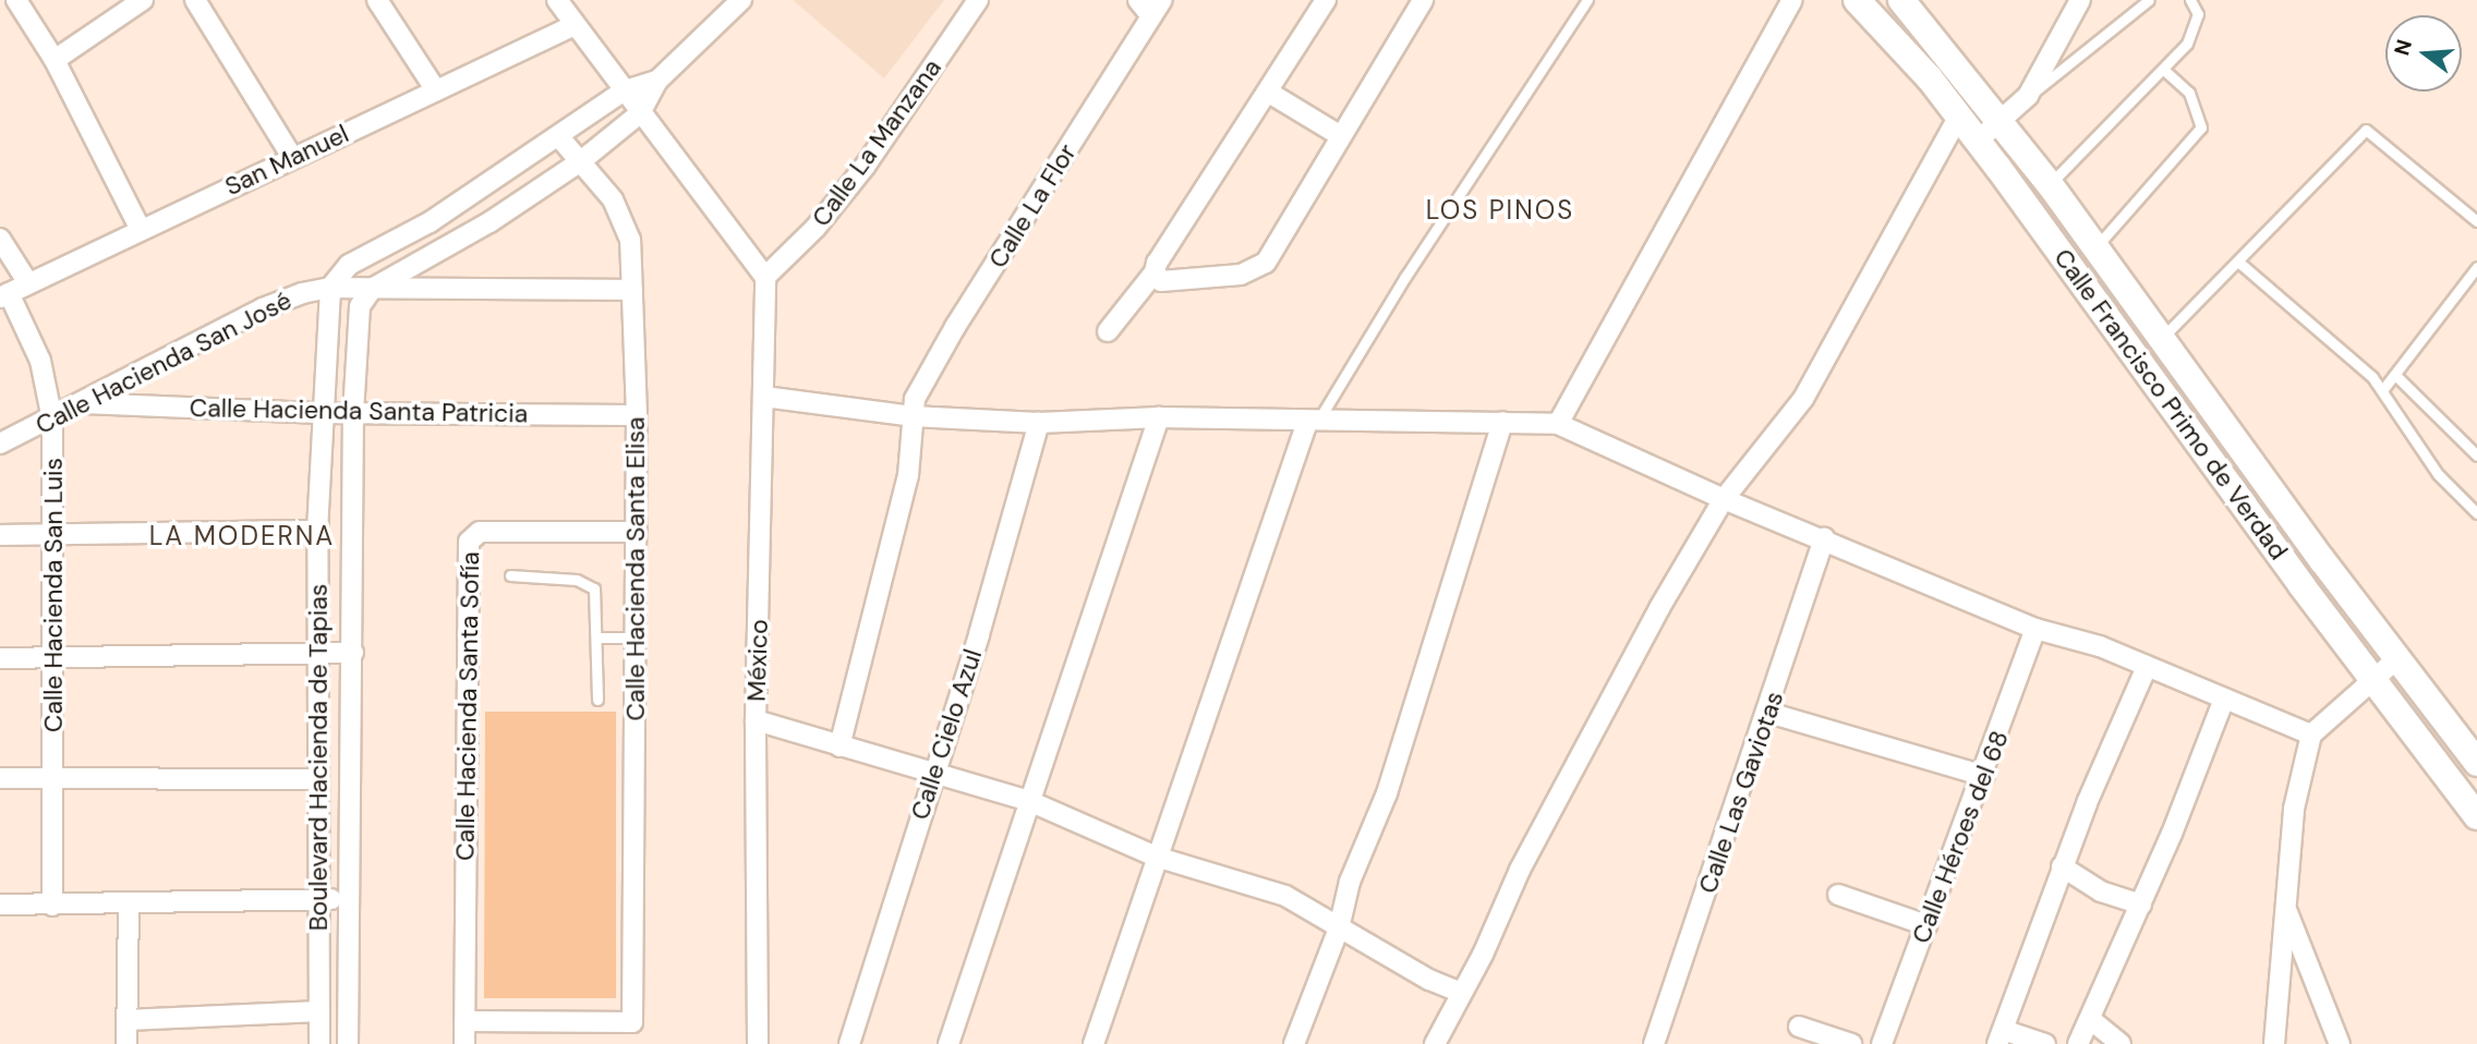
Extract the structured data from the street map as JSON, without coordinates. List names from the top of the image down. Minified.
{"streets":{"main road":["Calle Francisco Primo de Verdad"],"street":["Calle La Manzana","San Manuel","Calle La Flor","Calle Hacienda San José","Calle Hacienda Santa Patricia","Calle Hacienda Santa Elisa","Calle Hacienda San Luis","México","Calle Hacienda Santa Sofía","Calle Cielo Azul","Boulevard Hacienda de Tapias","Calle Las Gaviotas","Calle Héroes del 68"]},"crossings":[["Calle La Manzana","México"],["San Manuel","Calle Hacienda San Luis"],["Calle Hacienda San José","Calle Hacienda Santa Patricia"],["Calle Hacienda San José","Calle Hacienda Santa Elisa"],["Calle Hacienda San José","Calle Hacienda San Luis"],["Calle Hacienda San José","Boulevard Hacienda de Tapias"],["Calle Hacienda Santa Patricia","Calle Hacienda Santa Elisa"],["Calle Hacienda Santa Patricia","Boulevard Hacienda de Tapias"],["Calle Hacienda Santa Elisa","Calle Hacienda Santa Sofía"]],"districts":["LOS PINOS","LA MODERNA"],"north":"left"}
